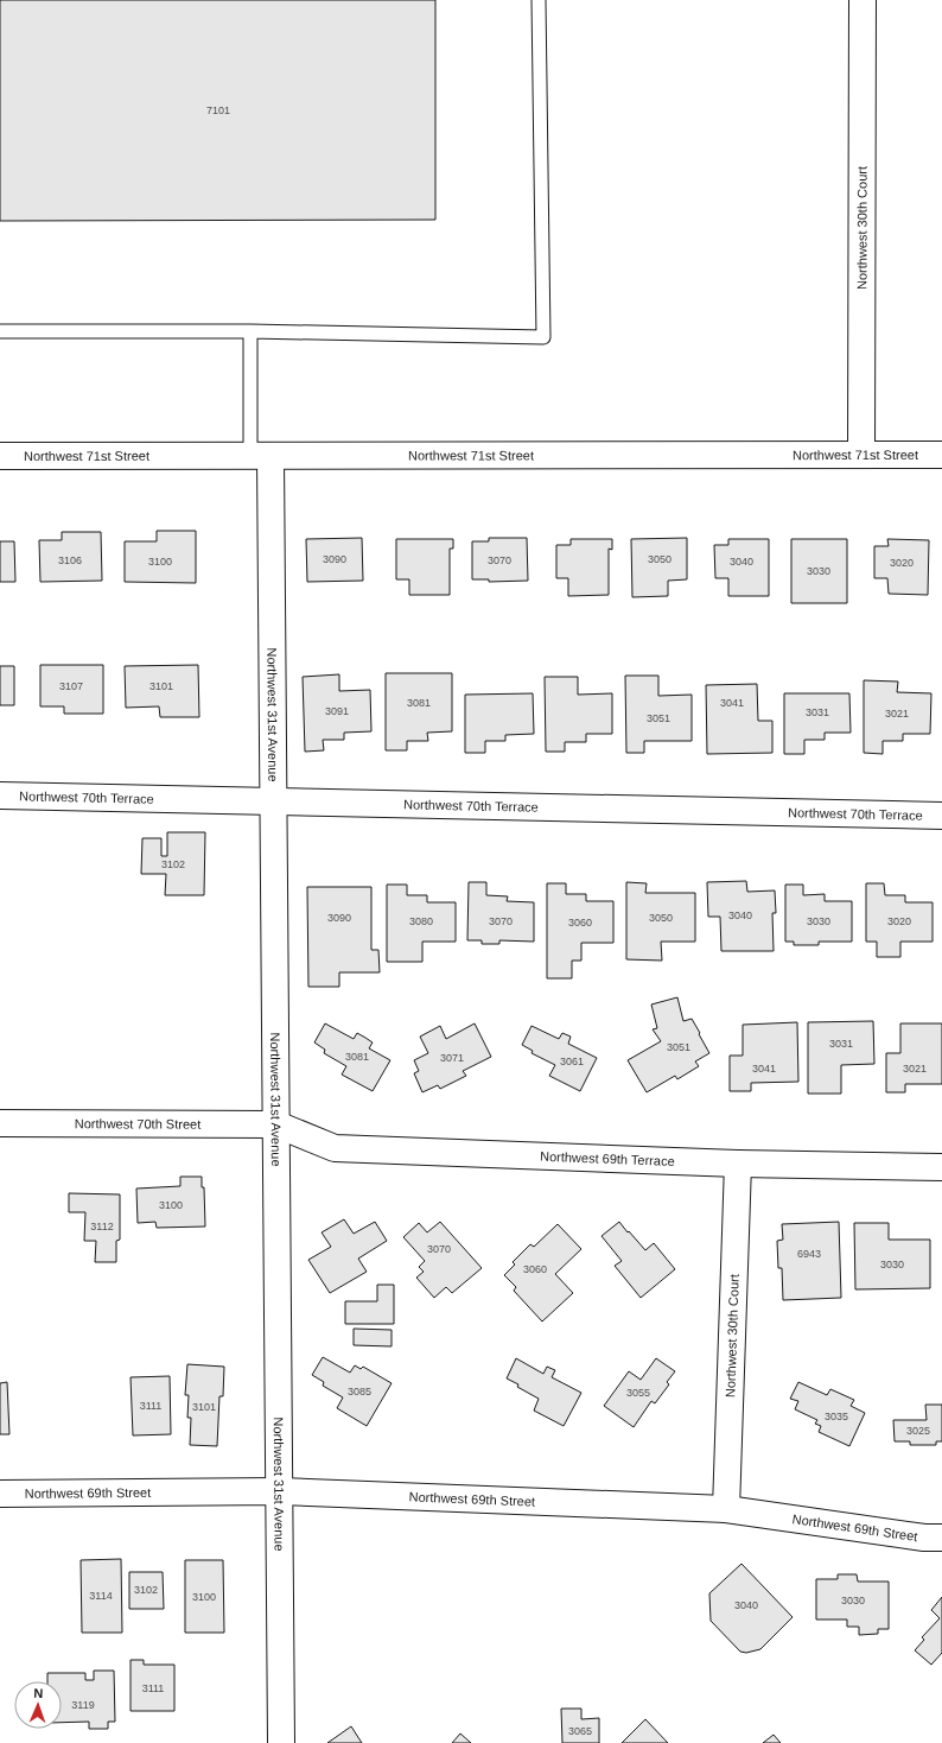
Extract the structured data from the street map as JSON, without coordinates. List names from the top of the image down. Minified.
{"streets":{"street":["Northwest 30th Court","Northwest 71st Street","Northwest 31st Avenue","Northwest 70th Terrace","Northwest 70th Street","Northwest 69th Terrace","Northwest 69th Street"]},"crossings":[["Northwest 30th Court","Northwest 71st Street"],["Northwest 30th Court","Northwest 69th Terrace"],["Northwest 30th Court","Northwest 69th Street"],["Northwest 71st Street","Northwest 31st Avenue"],["Northwest 31st Avenue","Northwest 70th Terrace"],["Northwest 31st Avenue","Northwest 70th Street"],["Northwest 31st Avenue","Northwest 69th Terrace"],["Northwest 31st Avenue","Northwest 69th Street"],["Northwest 70th Street","Northwest 69th Terrace"]],"house_numbers":["7101","3090","3050","3106","3070","3100","3040","3020","3030","3107","3101","3081","3041","3091","3031","3021","3051","3102","3040","3090","3050","3080","3070","3030","3020","3060","3031","3051","3081","3071","3061","3041","3021","3100","3112","3070","6943","3030","3060","3085","3055","3111","3101","3035","3025","3102","3114","3100","3030","3040","3111","3119","3065"],"north":"top"}
